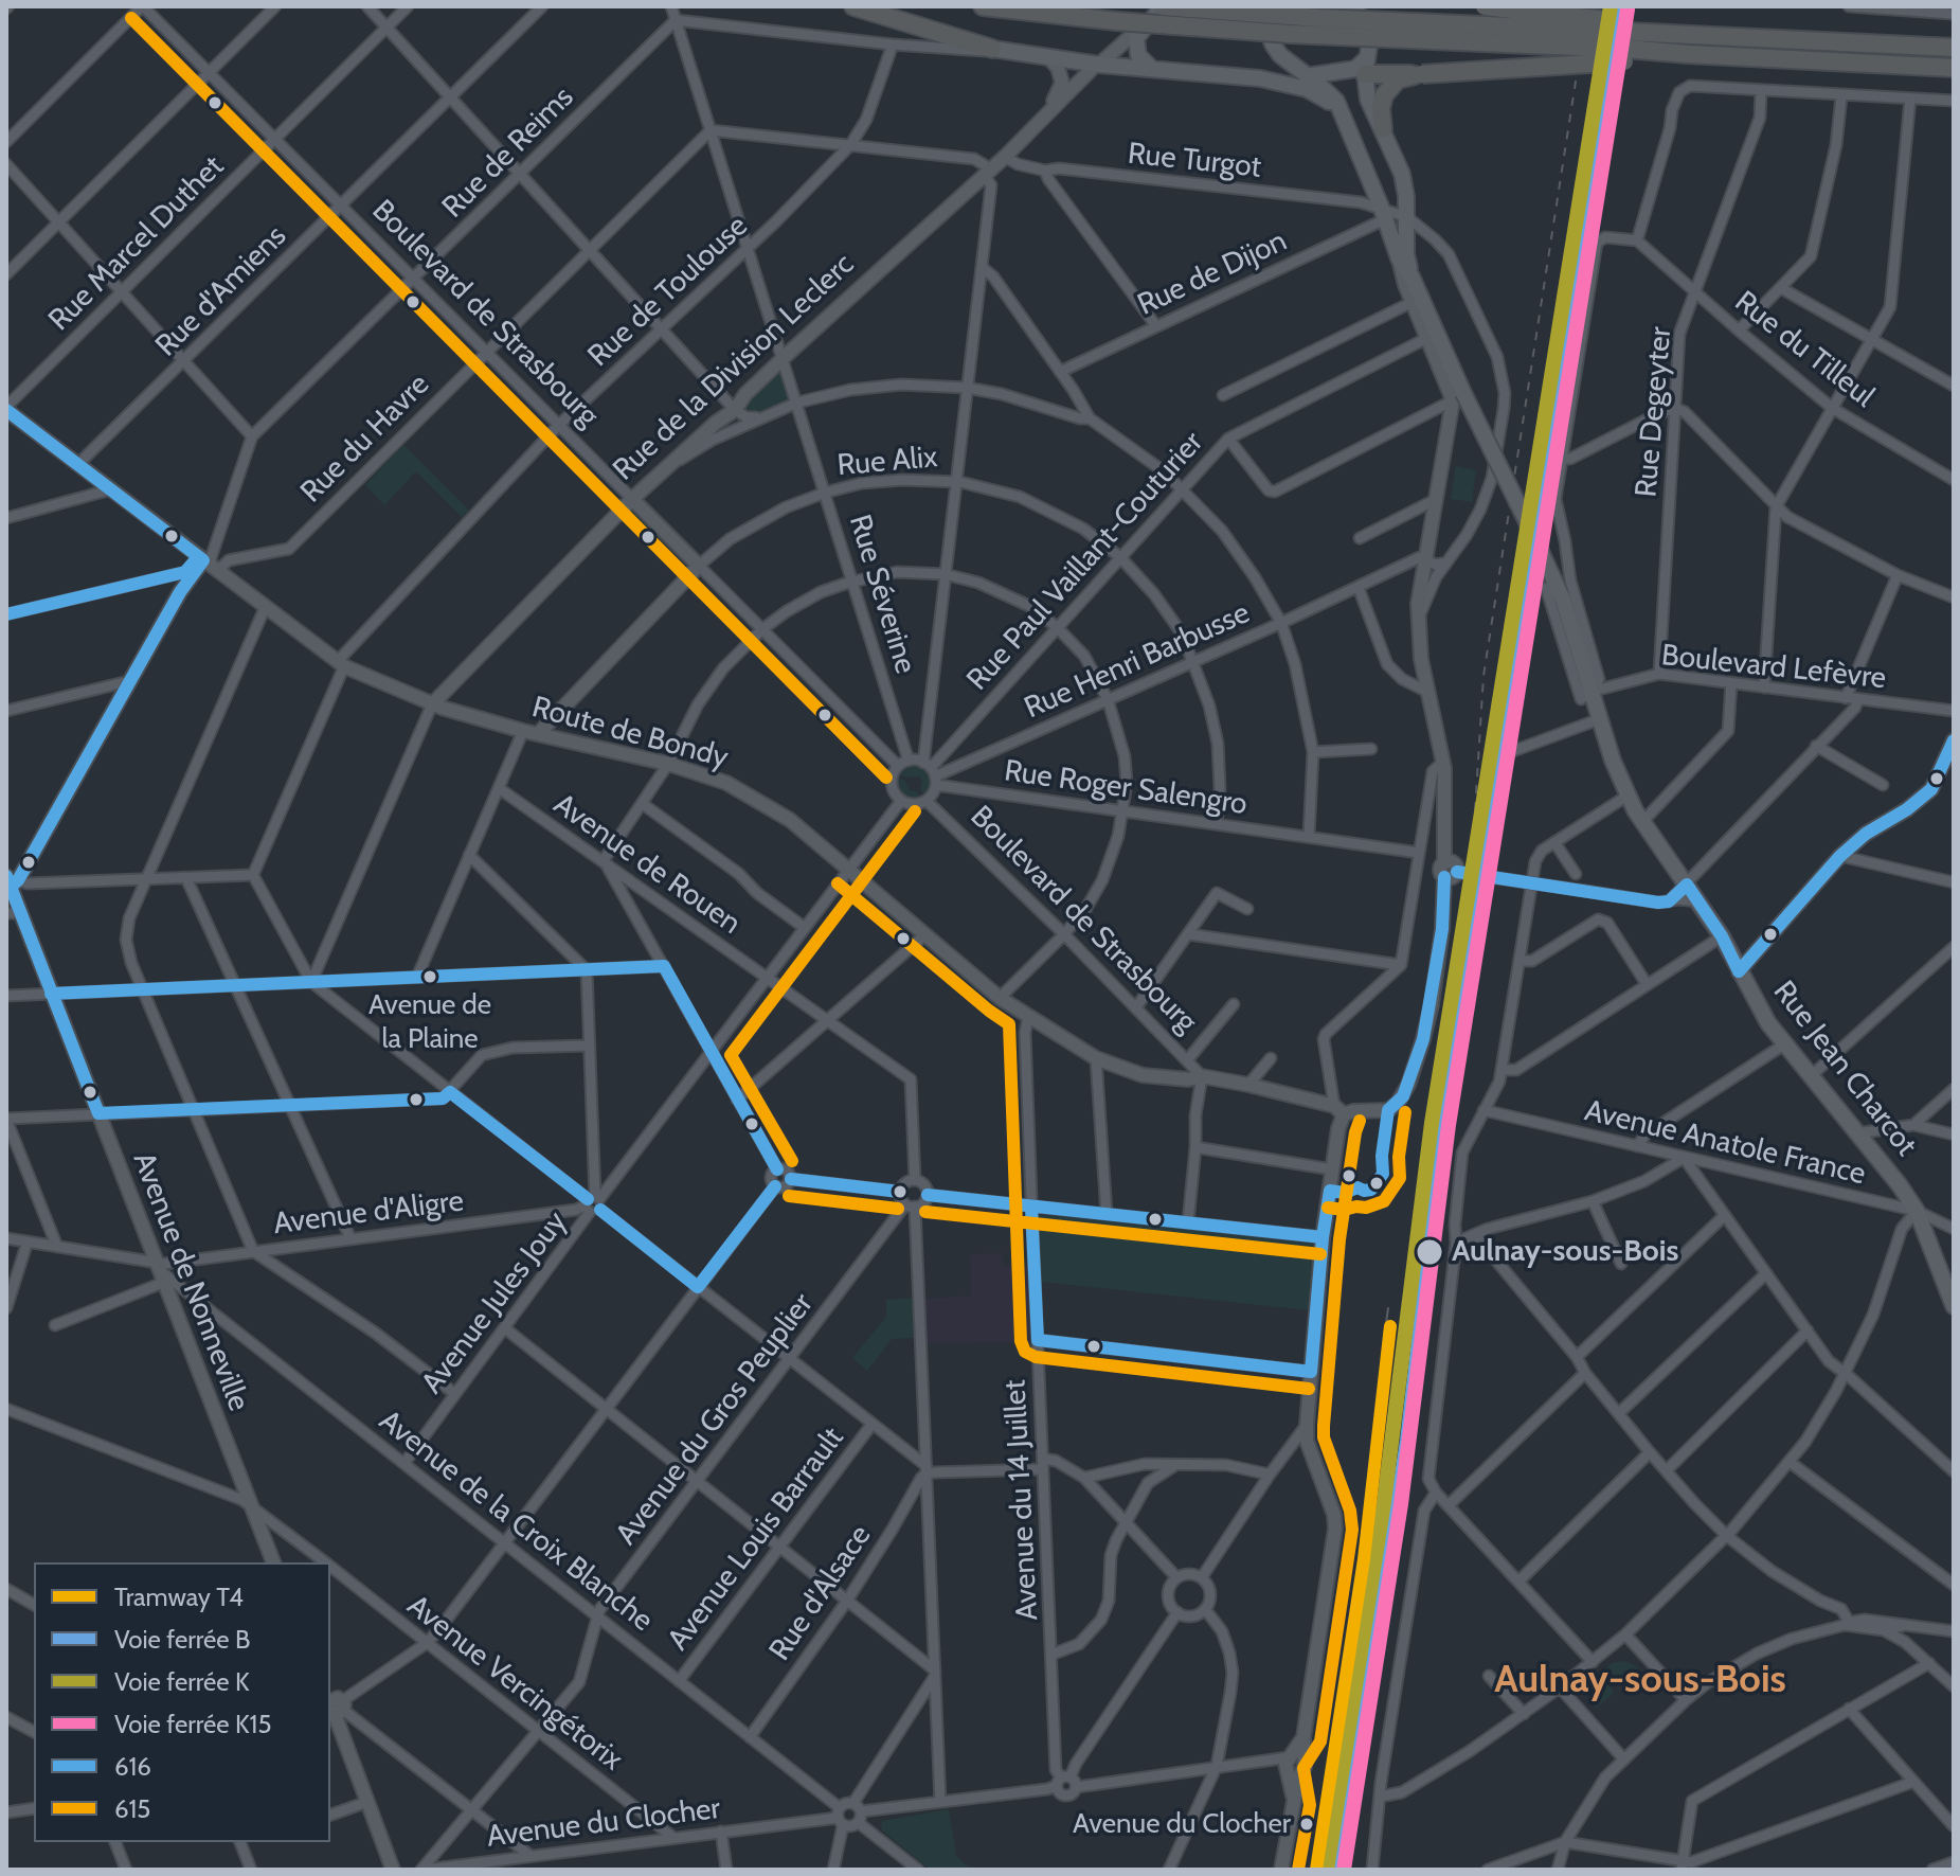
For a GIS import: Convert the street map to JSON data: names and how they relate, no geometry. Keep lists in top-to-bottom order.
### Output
{
  "streets": {
    "main road": ["Rue Jean Charcot"],
    "street": [
      "Rue de Reims",
      "Rue Turgot",
      "Rue Marcel Duthet",
      "Rue de Dijon",
      "Rue d'Amiens",
      "Rue de Toulouse",
      "Boulevard de Strasbourg",
      "Rue du Tilleul",
      "Rue de la Division Leclerc",
      "Rue Degeyter",
      "Rue du Havre",
      "Rue Alix",
      "Rue Paul Vaillant-Couturier",
      "Rue Séverine",
      "Rue Henri Barbusse",
      "Boulevard Lefèvre",
      "Route de Bondy",
      "Rue Roger Salengro",
      "Avenue de Rouen",
      "Avenue Anatole France",
      "Avenue d'Aligre",
      "Avenue de Nonneville",
      "Avenue Jules Jouy",
      "Avenue du Gros Peuplier",
      "Avenue du 14 Juillet",
      "Avenue de la Croix Blanche",
      "Avenue Louis Barrault",
      "Rue d'Alsace",
      "Avenue Vercingétorix",
      "Avenue du Clocher"
    ]
  },
  "crossings": [
    ["Rue de Reims", "Boulevard de Strasbourg"],
    ["Rue de Reims", "Rue du Havre"],
    ["Rue de Reims", "Rue Séverine"],
    ["Rue de Reims", "Route de Bondy"],
    ["Rue Turgot", "Rue de Dijon"],
    ["Rue Turgot", "Rue de la Division Leclerc"],
    ["Rue Marcel Duthet", "Boulevard de Strasbourg"],
    ["Rue Marcel Duthet", "Route de Bondy"],
    ["Rue d'Amiens", "Boulevard de Strasbourg"],
    ["Rue d'Amiens", "Route de Bondy"],
    ["Rue de Toulouse", "Boulevard de Strasbourg"],
    ["Rue de Toulouse", "Rue Séverine"],
    ["Rue de Toulouse", "Route de Bondy"],
    ["Boulevard de Strasbourg", "Rue de la Division Leclerc"],
    ["Boulevard de Strasbourg", "Rue du Havre"],
    ["Boulevard de Strasbourg", "Rue Alix"],
    ["Boulevard de Strasbourg", "Rue Paul Vaillant-Couturier"],
    ["Boulevard de Strasbourg", "Rue Séverine"],
    ["Boulevard de Strasbourg", "Rue Henri Barbusse"],
    ["Boulevard de Strasbourg", "Route de Bondy"],
    ["Boulevard de Strasbourg", "Rue Roger Salengro"],
    ["Rue du Tilleul", "Rue Degeyter"],
    ["Rue du Tilleul", "Rue Jean Charcot"],
    ["Rue de la Division Leclerc", "Rue Séverine"],
    ["Rue de la Division Leclerc", "Route de Bondy"],
    ["Rue Degeyter", "Boulevard Lefèvre"],
    ["Rue du Havre", "Rue Séverine"],
    ["Rue du Havre", "Route de Bondy"],
    ["Rue Alix", "Rue Paul Vaillant-Couturier"],
    ["Rue Alix", "Rue Séverine"],
    ["Rue Alix", "Rue Henri Barbusse"],
    ["Rue Alix", "Route de Bondy"],
    ["Rue Alix", "Rue Roger Salengro"],
    ["Rue Paul Vaillant-Couturier", "Rue Séverine"],
    ["Rue Paul Vaillant-Couturier", "Rue Henri Barbusse"],
    ["Rue Paul Vaillant-Couturier", "Rue Roger Salengro"],
    ["Rue Séverine", "Rue Henri Barbusse"],
    ["Rue Séverine", "Rue Roger Salengro"],
    ["Rue Henri Barbusse", "Rue Roger Salengro"],
    ["Boulevard Lefèvre", "Rue Jean Charcot"],
    ["Route de Bondy", "Avenue Jules Jouy"],
    ["Route de Bondy", "Avenue du 14 Juillet"],
    ["Avenue de Rouen", "Avenue Jules Jouy"],
    ["Avenue de Rouen", "Avenue du Gros Peuplier"],
    ["Rue Jean Charcot", "Avenue Anatole France"],
    ["Avenue d'Aligre", "Avenue de Nonneville"],
    ["Avenue d'Aligre", "Avenue Jules Jouy"],
    ["Avenue d'Aligre", "Avenue de la Croix Blanche"],
    ["Avenue de Nonneville", "Avenue de la Croix Blanche"],
    ["Avenue de Nonneville", "Avenue Vercingétorix"],
    ["Avenue Jules Jouy", "Avenue de la Croix Blanche"],
    ["Avenue du Gros Peuplier", "Avenue de la Croix Blanche"],
    ["Avenue du Gros Peuplier", "Avenue Vercingétorix"],
    ["Avenue du Gros Peuplier", "Avenue du Clocher"],
    ["Avenue de la Croix Blanche", "Avenue Louis Barrault"],
    ["Avenue de la Croix Blanche", "Rue d'Alsace"],
    ["Avenue de la Croix Blanche", "Avenue du Clocher"],
    ["Avenue Vercingétorix", "Avenue du Clocher"]
  ],
  "districts": ["Aulnay-sous-Bois"],
  "places": ["Avenue de la Plaine", "Aulnay-sous-Bois", "Avenue du Clocher"],
  "lines": [
    "rail line B",
    "rail line K",
    "rail line K15",
    "transit line 615",
    "transit line 616",
    "tram line T4"
  ],
  "legend": [
    "Tramway T4",
    "Voie ferrée B",
    "Voie ferrée K",
    "Voie ferrée K15",
    "616",
    "615"
  ]
}
